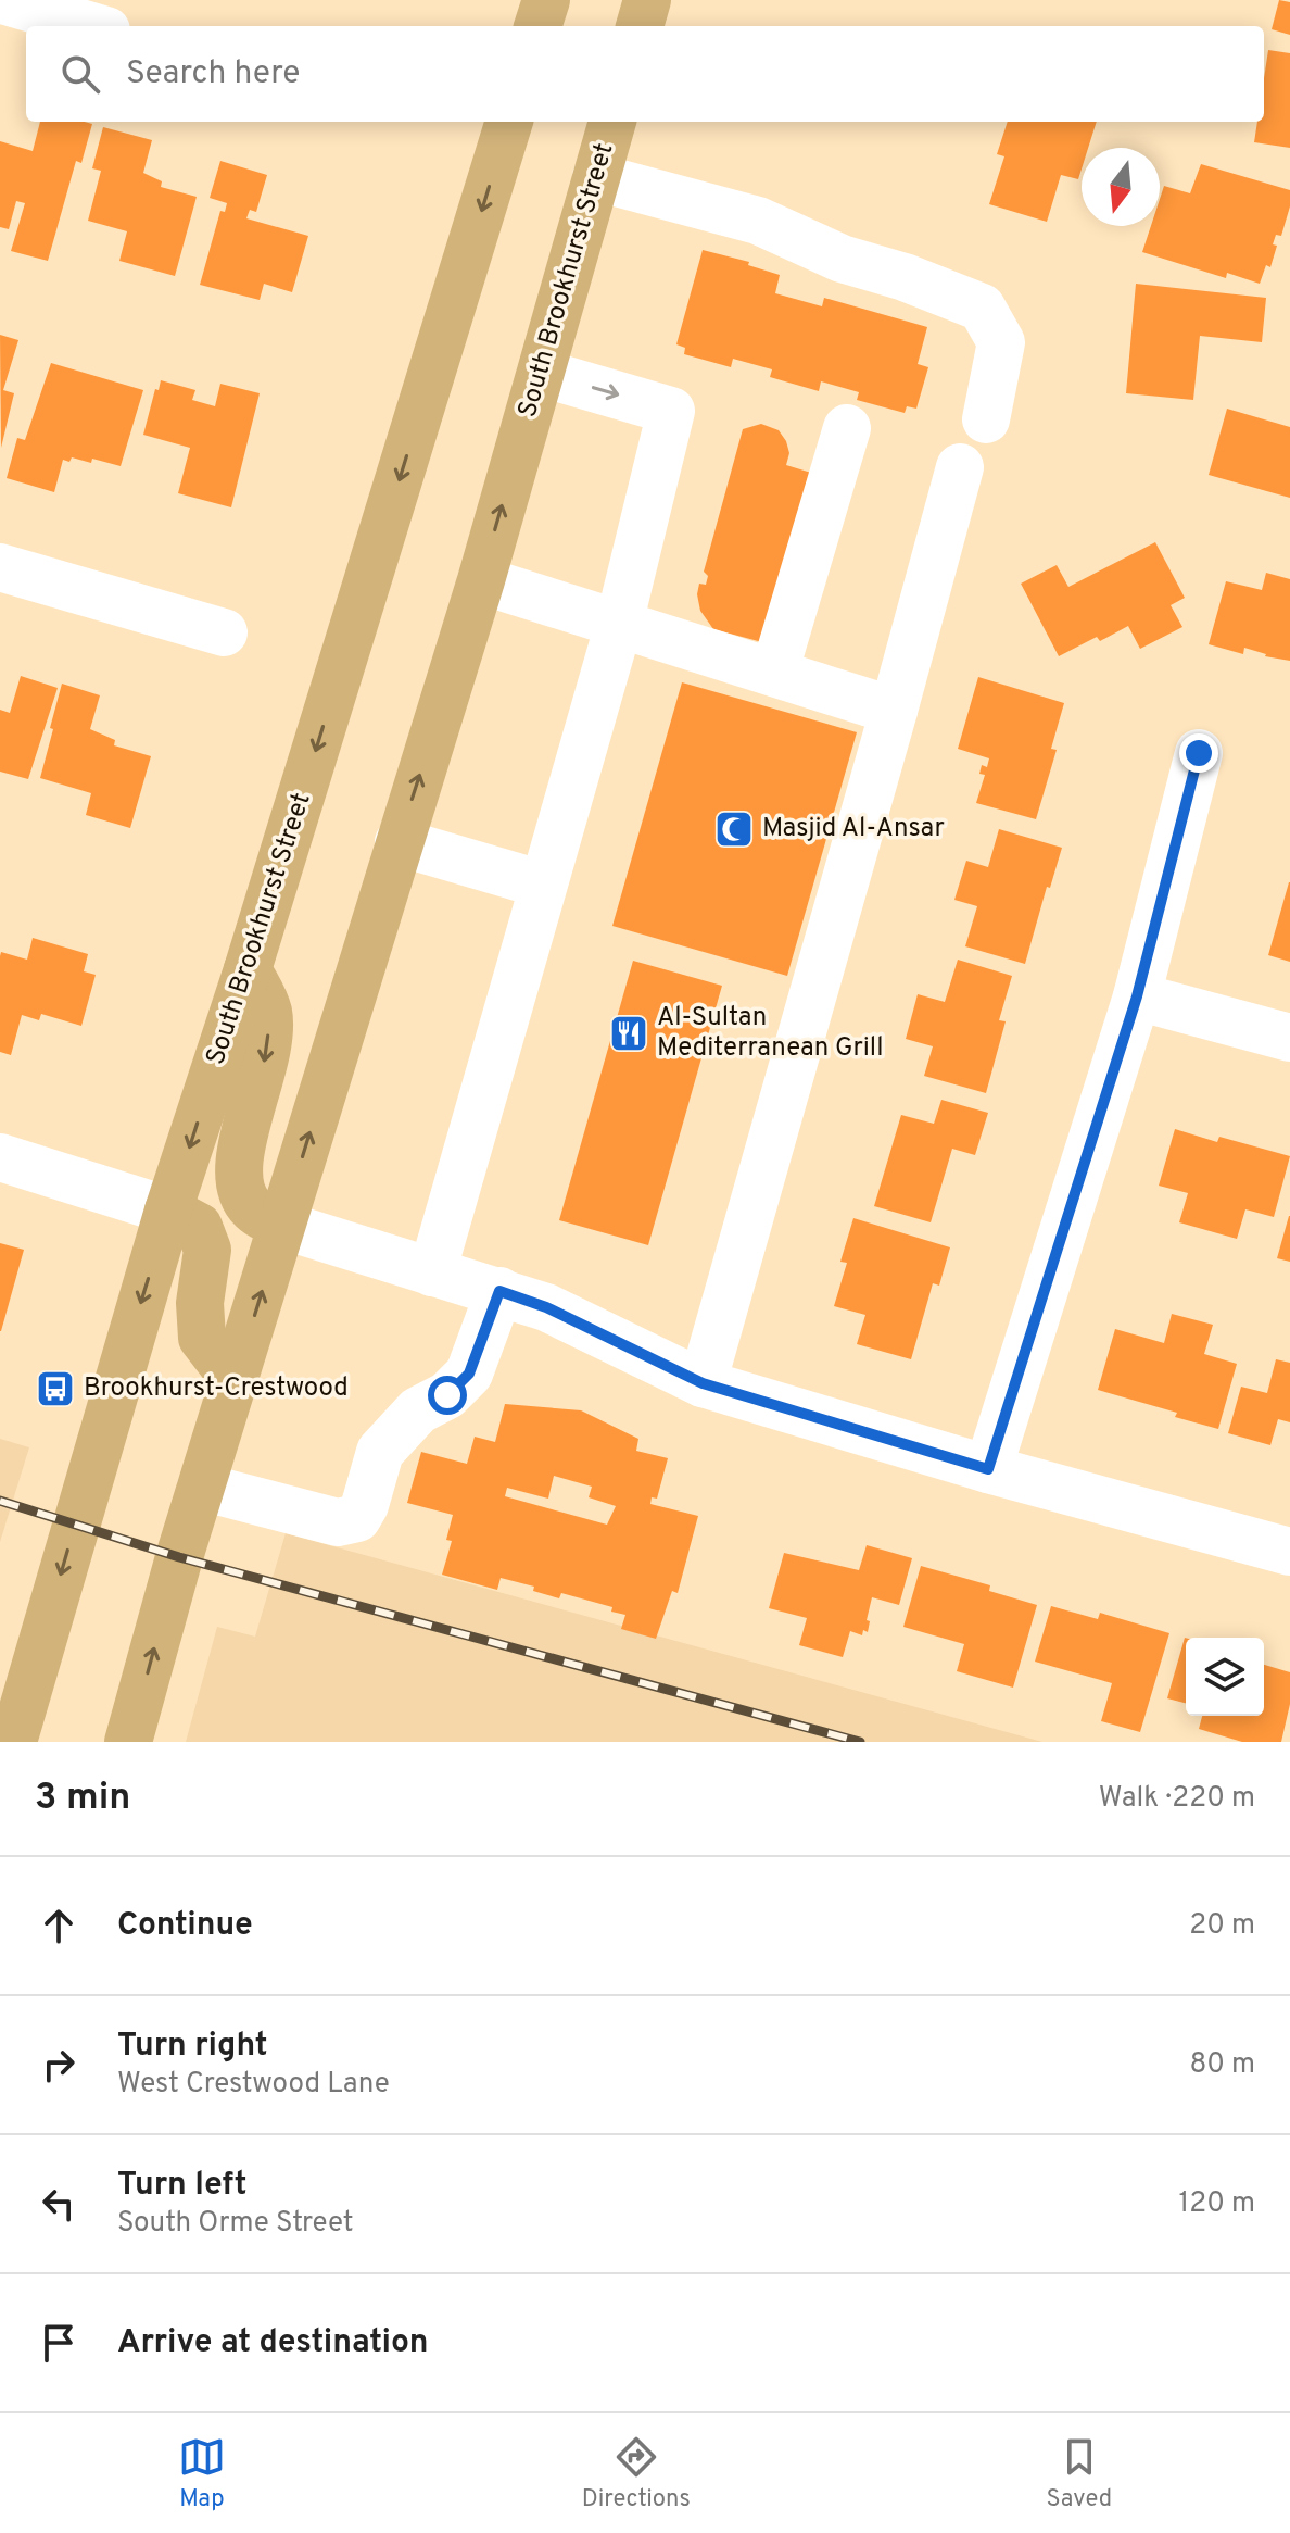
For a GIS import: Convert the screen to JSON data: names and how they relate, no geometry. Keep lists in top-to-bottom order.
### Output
{
  "streets": {
    "main road": ["South Brookhurst Street"]
  },
  "places": {
    "mosque": ["Masjid Al-Ansar"],
    "restaurant": ["Al-Sultan Mediterranean Grill"],
    "bus stop": ["Brookhurst-Crestwood"]
  },
  "north": "bottom",
  "page": {
    "search": "Search here",
    "heading": ["3 min", "Walk · 220 m"],
    "list": [
      ["Continue", "20 m"],
      ["Turn right", "West Crestwood Lane", "80 m"],
      ["Turn left", "South Orme Street", "120 m"],
      "Arrive at destination"
    ],
    "nav": ["Map", "Directions", "Saved"]
  }
}
